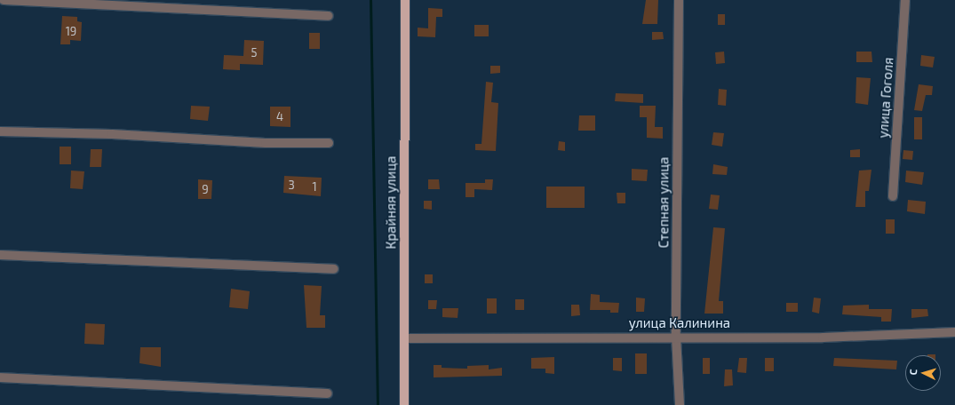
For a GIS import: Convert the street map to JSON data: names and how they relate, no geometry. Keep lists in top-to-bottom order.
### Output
{
  "streets": {
    "main road": ["Крайняя улица"],
    "street": ["улица Гоголя", "Степная улица", "улица Калинина"]
  },
  "crossings": [
    ["Крайняя улица", "улица Калинина"],
    ["Степная улица", "улица Калинина"]
  ],
  "house_numbers": [
    "19",
    "5",
    "4",
    "3",
    "1",
    "9"
  ],
  "north": "left"
}
